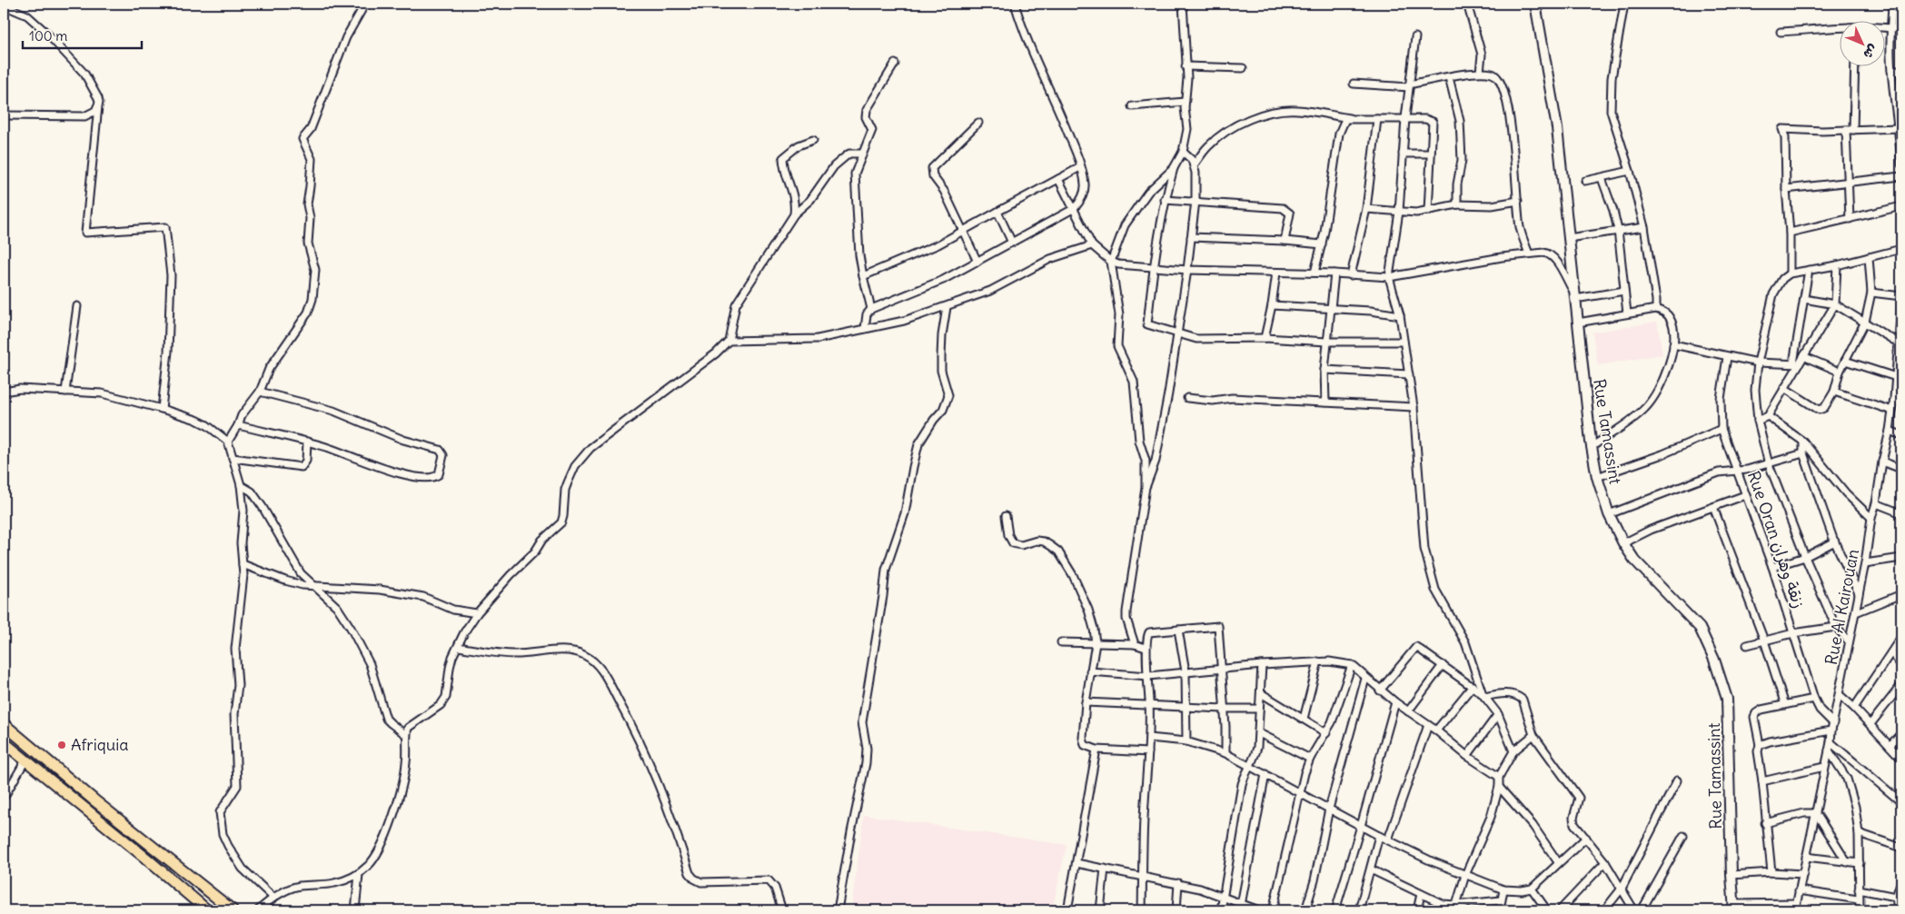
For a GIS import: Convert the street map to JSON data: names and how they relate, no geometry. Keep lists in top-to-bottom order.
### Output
{
  "streets": {
    "main road": ["Rue Tamassint"],
    "street": ["Rue Oran زنقة وهران", "Rue Al Kairouan"]
  },
  "crossings": [
    ["Rue Oran زنقة وهران", "Rue Al Kairouan"]
  ],
  "places": ["Afriquia"],
  "scale_bar": "100 m",
  "north": "bottom right"
}
